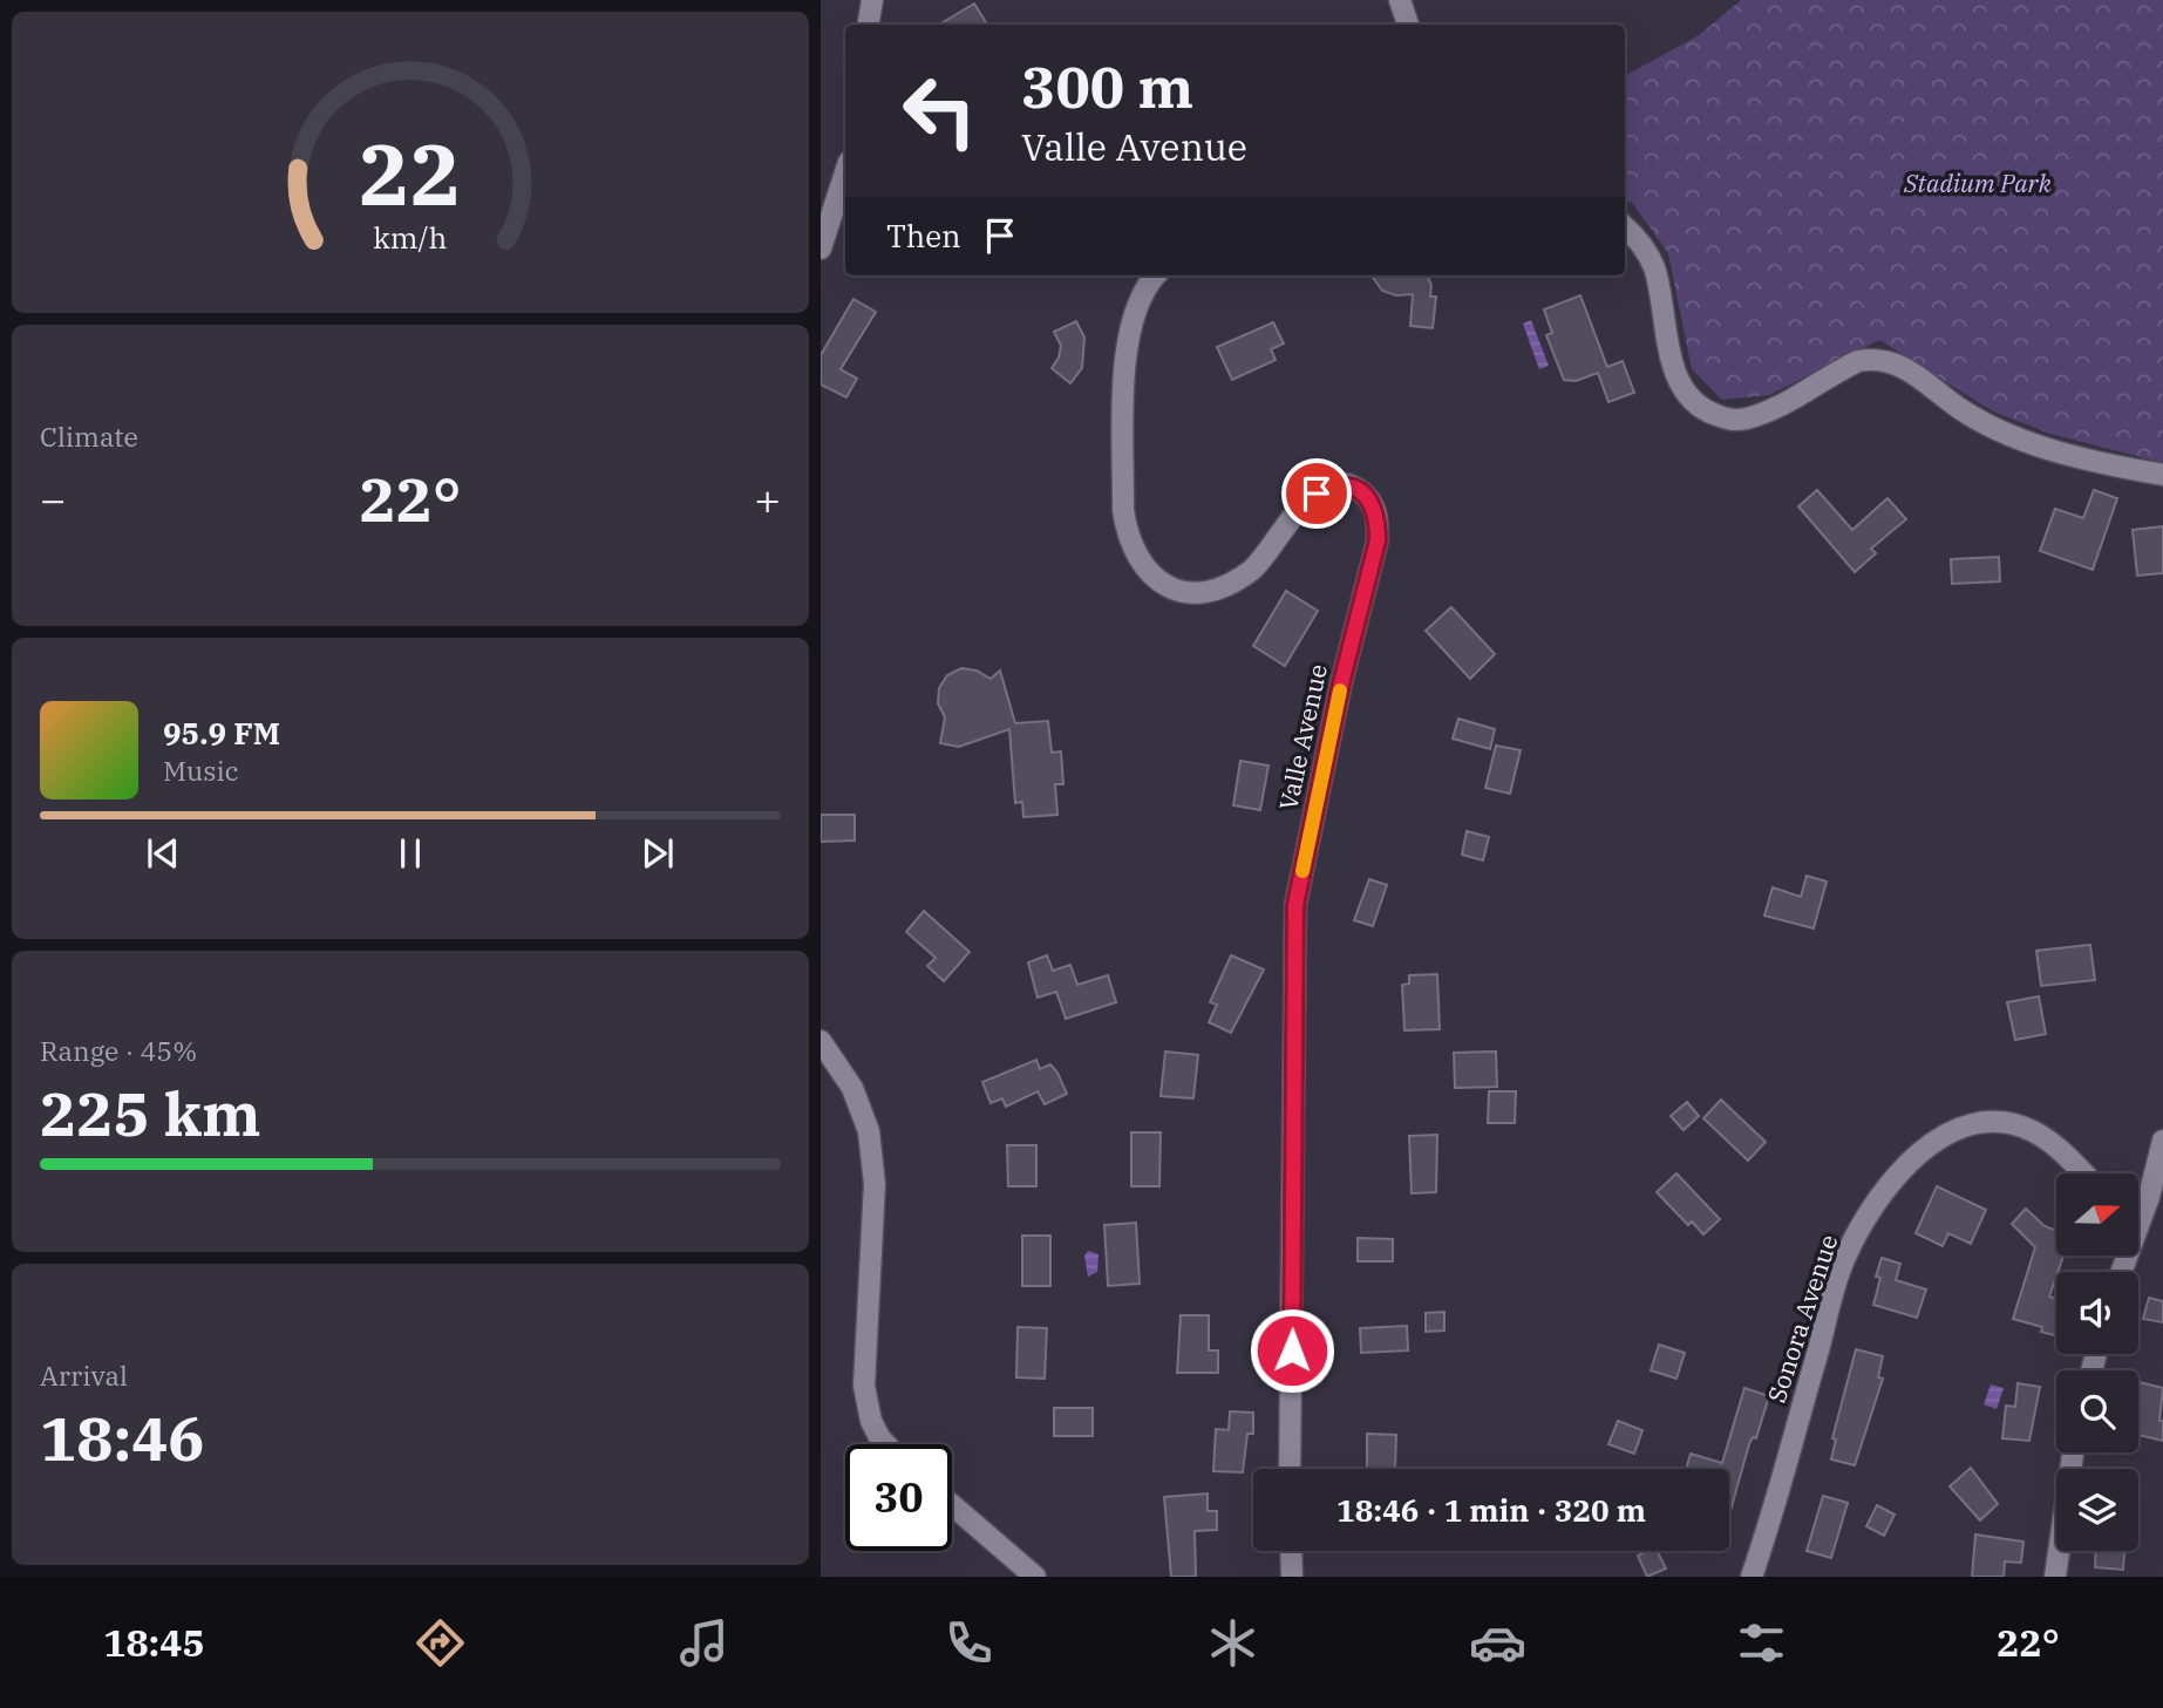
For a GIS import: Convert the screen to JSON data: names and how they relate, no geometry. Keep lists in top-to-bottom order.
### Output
{
  "streets": {
    "street": ["Valle Avenue", "Sonora Avenue"]
  },
  "parks": ["Stadium Park"],
  "north": "right",
  "page": {
    "turn": ["300 m", "Valle Avenue"],
    "then": "Then",
    "tile": [
      "Climate",
      ["Range · 45%", "225 km"],
      ["Arrival", "18:46"]
    ],
    "heat": ["−", "22°", "+"],
    "song": ["95.9 FM", "Music"],
    "limit": "30",
    "trip": "18:46 · 1 min · 320 m",
    "tabs": ["18:45", "22°"],
    "gauge": ["22", "km/h"]
  }
}
